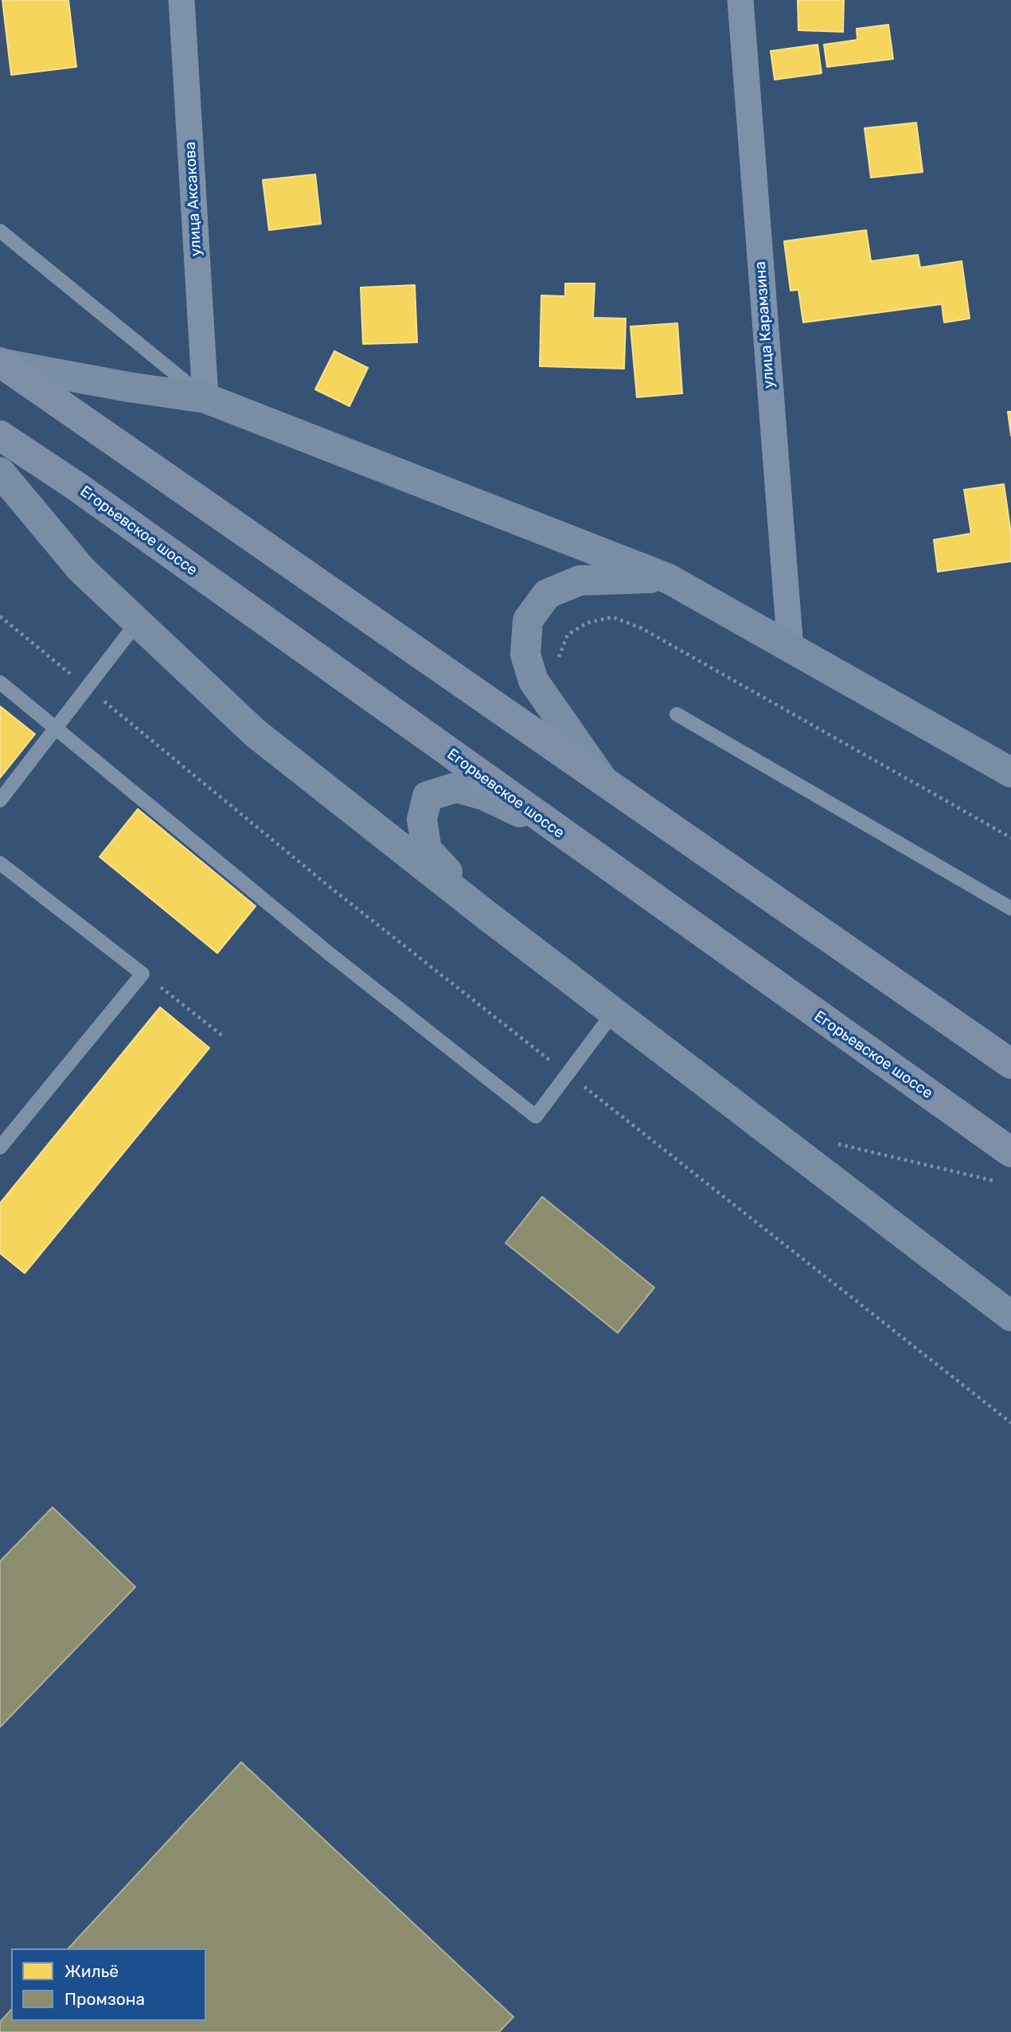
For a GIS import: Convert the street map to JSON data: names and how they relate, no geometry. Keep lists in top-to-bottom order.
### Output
{
  "streets": {
    "main road": ["Егорьевское шоссе"],
    "street": ["улица Аксакова", "улица Карамзина"]
  },
  "legend": ["Жильё", "Промзона"]
}
